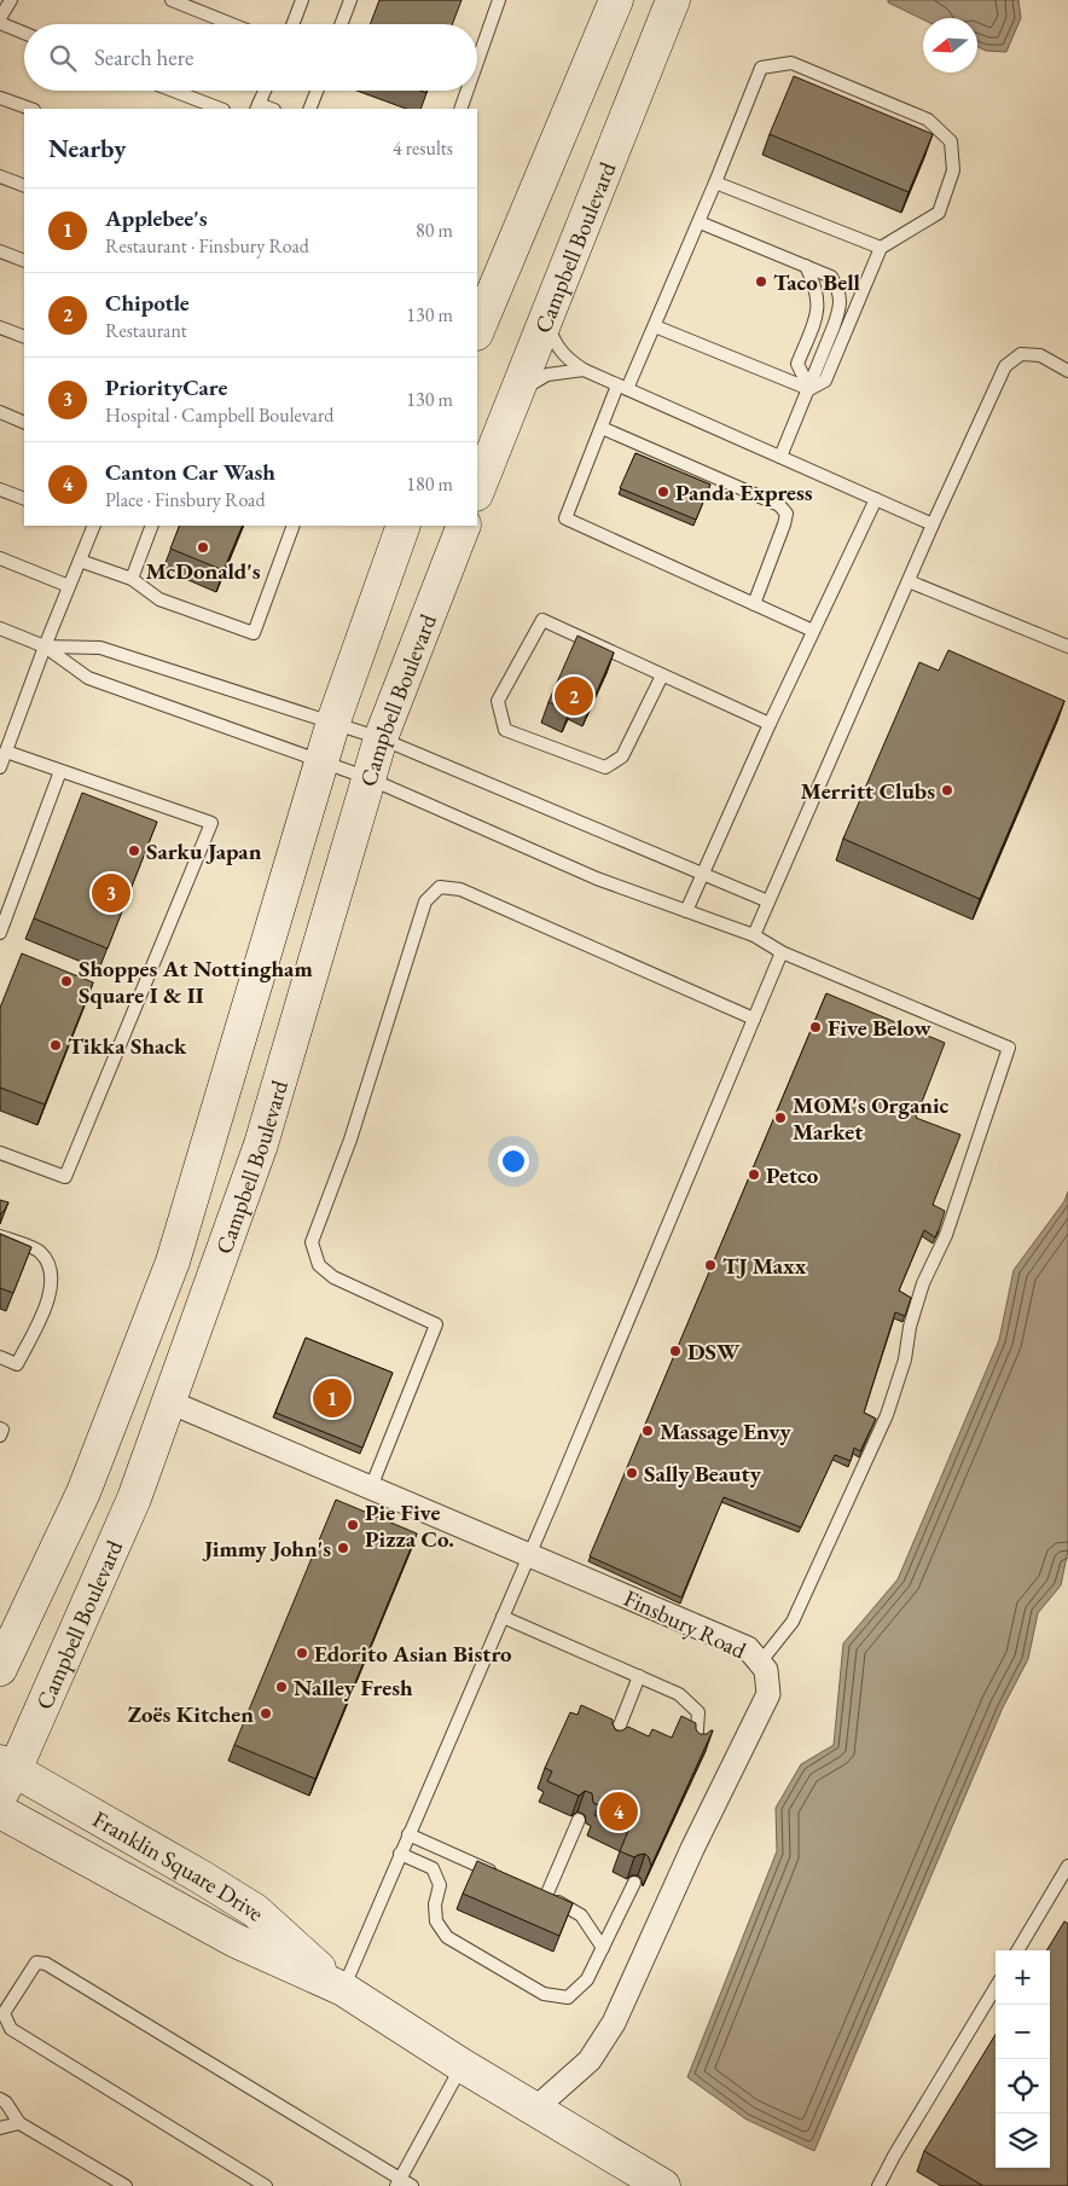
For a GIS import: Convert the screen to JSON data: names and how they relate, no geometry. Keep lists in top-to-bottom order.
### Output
{
  "streets": {
    "main road": ["Campbell Boulevard", "Franklin Square Drive"],
    "street": ["Finsbury Road"]
  },
  "crossings": [
    ["Campbell Boulevard", "Finsbury Road"],
    ["Campbell Boulevard", "Franklin Square Drive"],
    ["Finsbury Road", "Franklin Square Drive"]
  ],
  "places": [
    "Taco Bell",
    "Panda Express",
    "McDonald's",
    "Merritt Clubs",
    "Sarku Japan",
    "Shoppes At Nottingham Square I & II",
    "Five Below",
    "Tikka Shack",
    "MOM's Organic Market",
    "Petco",
    "TJ Maxx",
    "DSW",
    "Massage Envy",
    "Sally Beauty",
    "Pie Five Pizza Co.",
    "Jimmy John's",
    "Edorito Asian Bistro",
    "Nalley Fresh",
    "Zoës Kitchen"
  ],
  "north": "left",
  "page": {
    "search": "Search here",
    "heading": ["Nearby", "4 results"],
    "list": [
      {
        "mark": "1",
        "name": "Applebee's",
        "note": "Restaurant · Finsbury Road",
        "value": "80 m"
      },
      {
        "mark": "2",
        "name": "Chipotle",
        "note": "Restaurant",
        "value": "130 m"
      },
      {
        "mark": "3",
        "name": "PriorityCare",
        "note": "Hospital · Campbell Boulevard",
        "value": "130 m"
      },
      {
        "mark": "4",
        "name": "Canton Car Wash",
        "note": "Place · Finsbury Road",
        "value": "180 m"
      }
    ],
    "pins": [
      "2",
      "3",
      "1",
      "4"
    ],
    "map_buttons": ["+", "−"]
  }
}
